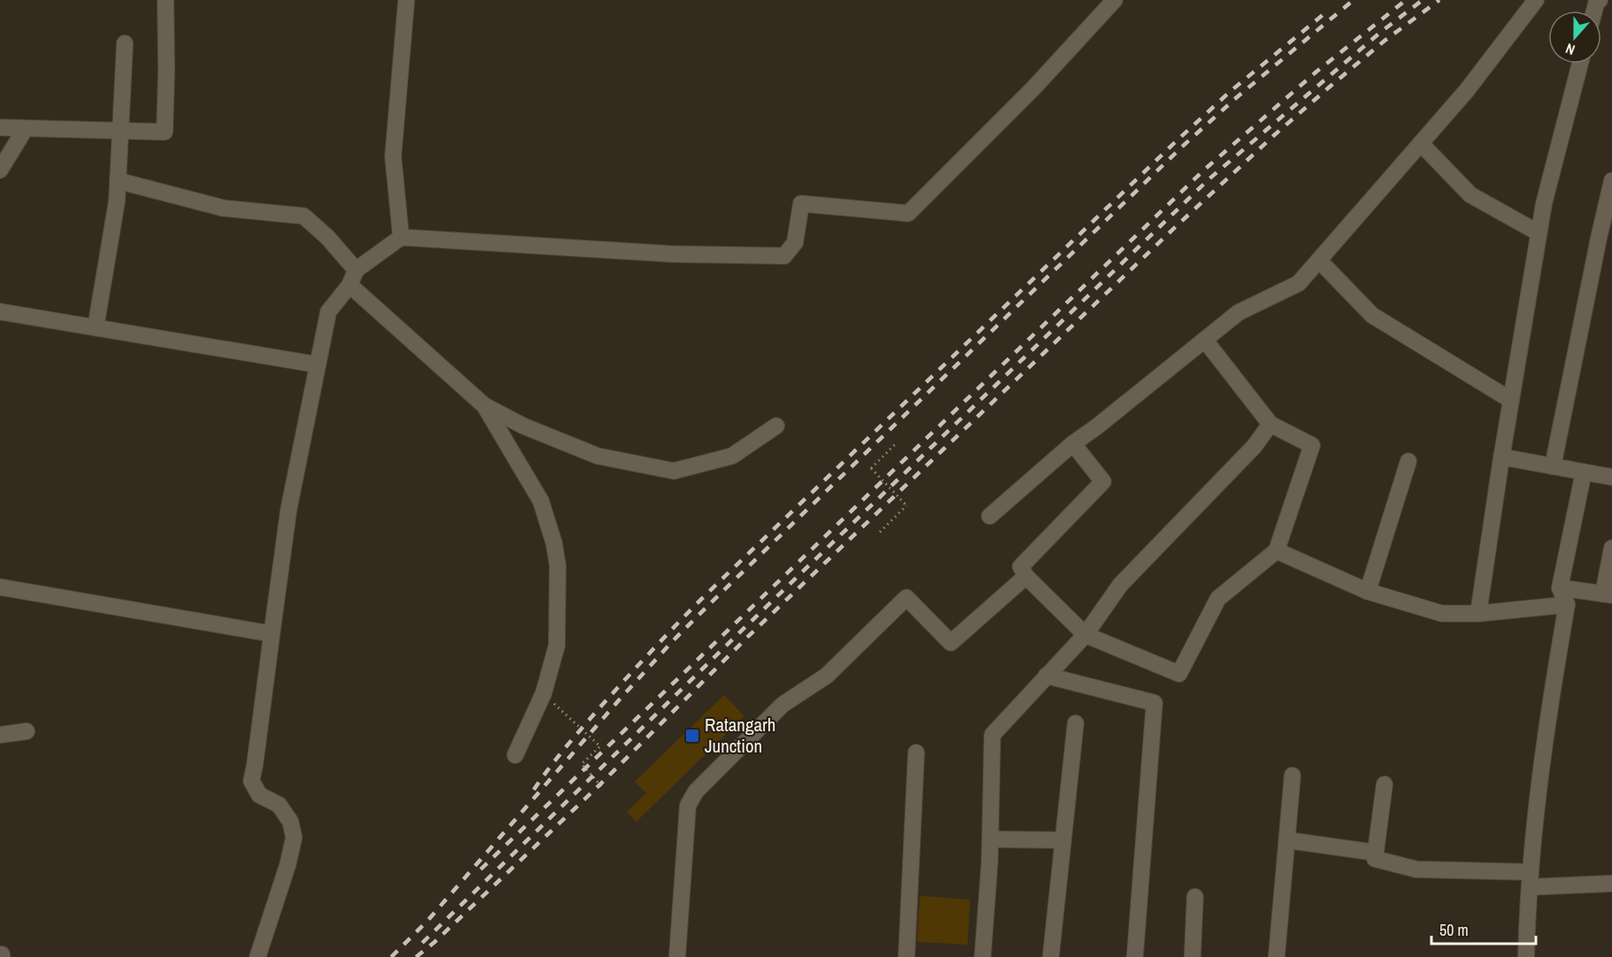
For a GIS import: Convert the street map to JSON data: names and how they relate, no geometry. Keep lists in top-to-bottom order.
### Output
{
  "places": {
    "transit": ["Ratangarh Junction"]
  },
  "scale_bar": "50 m",
  "north": "bottom"
}
